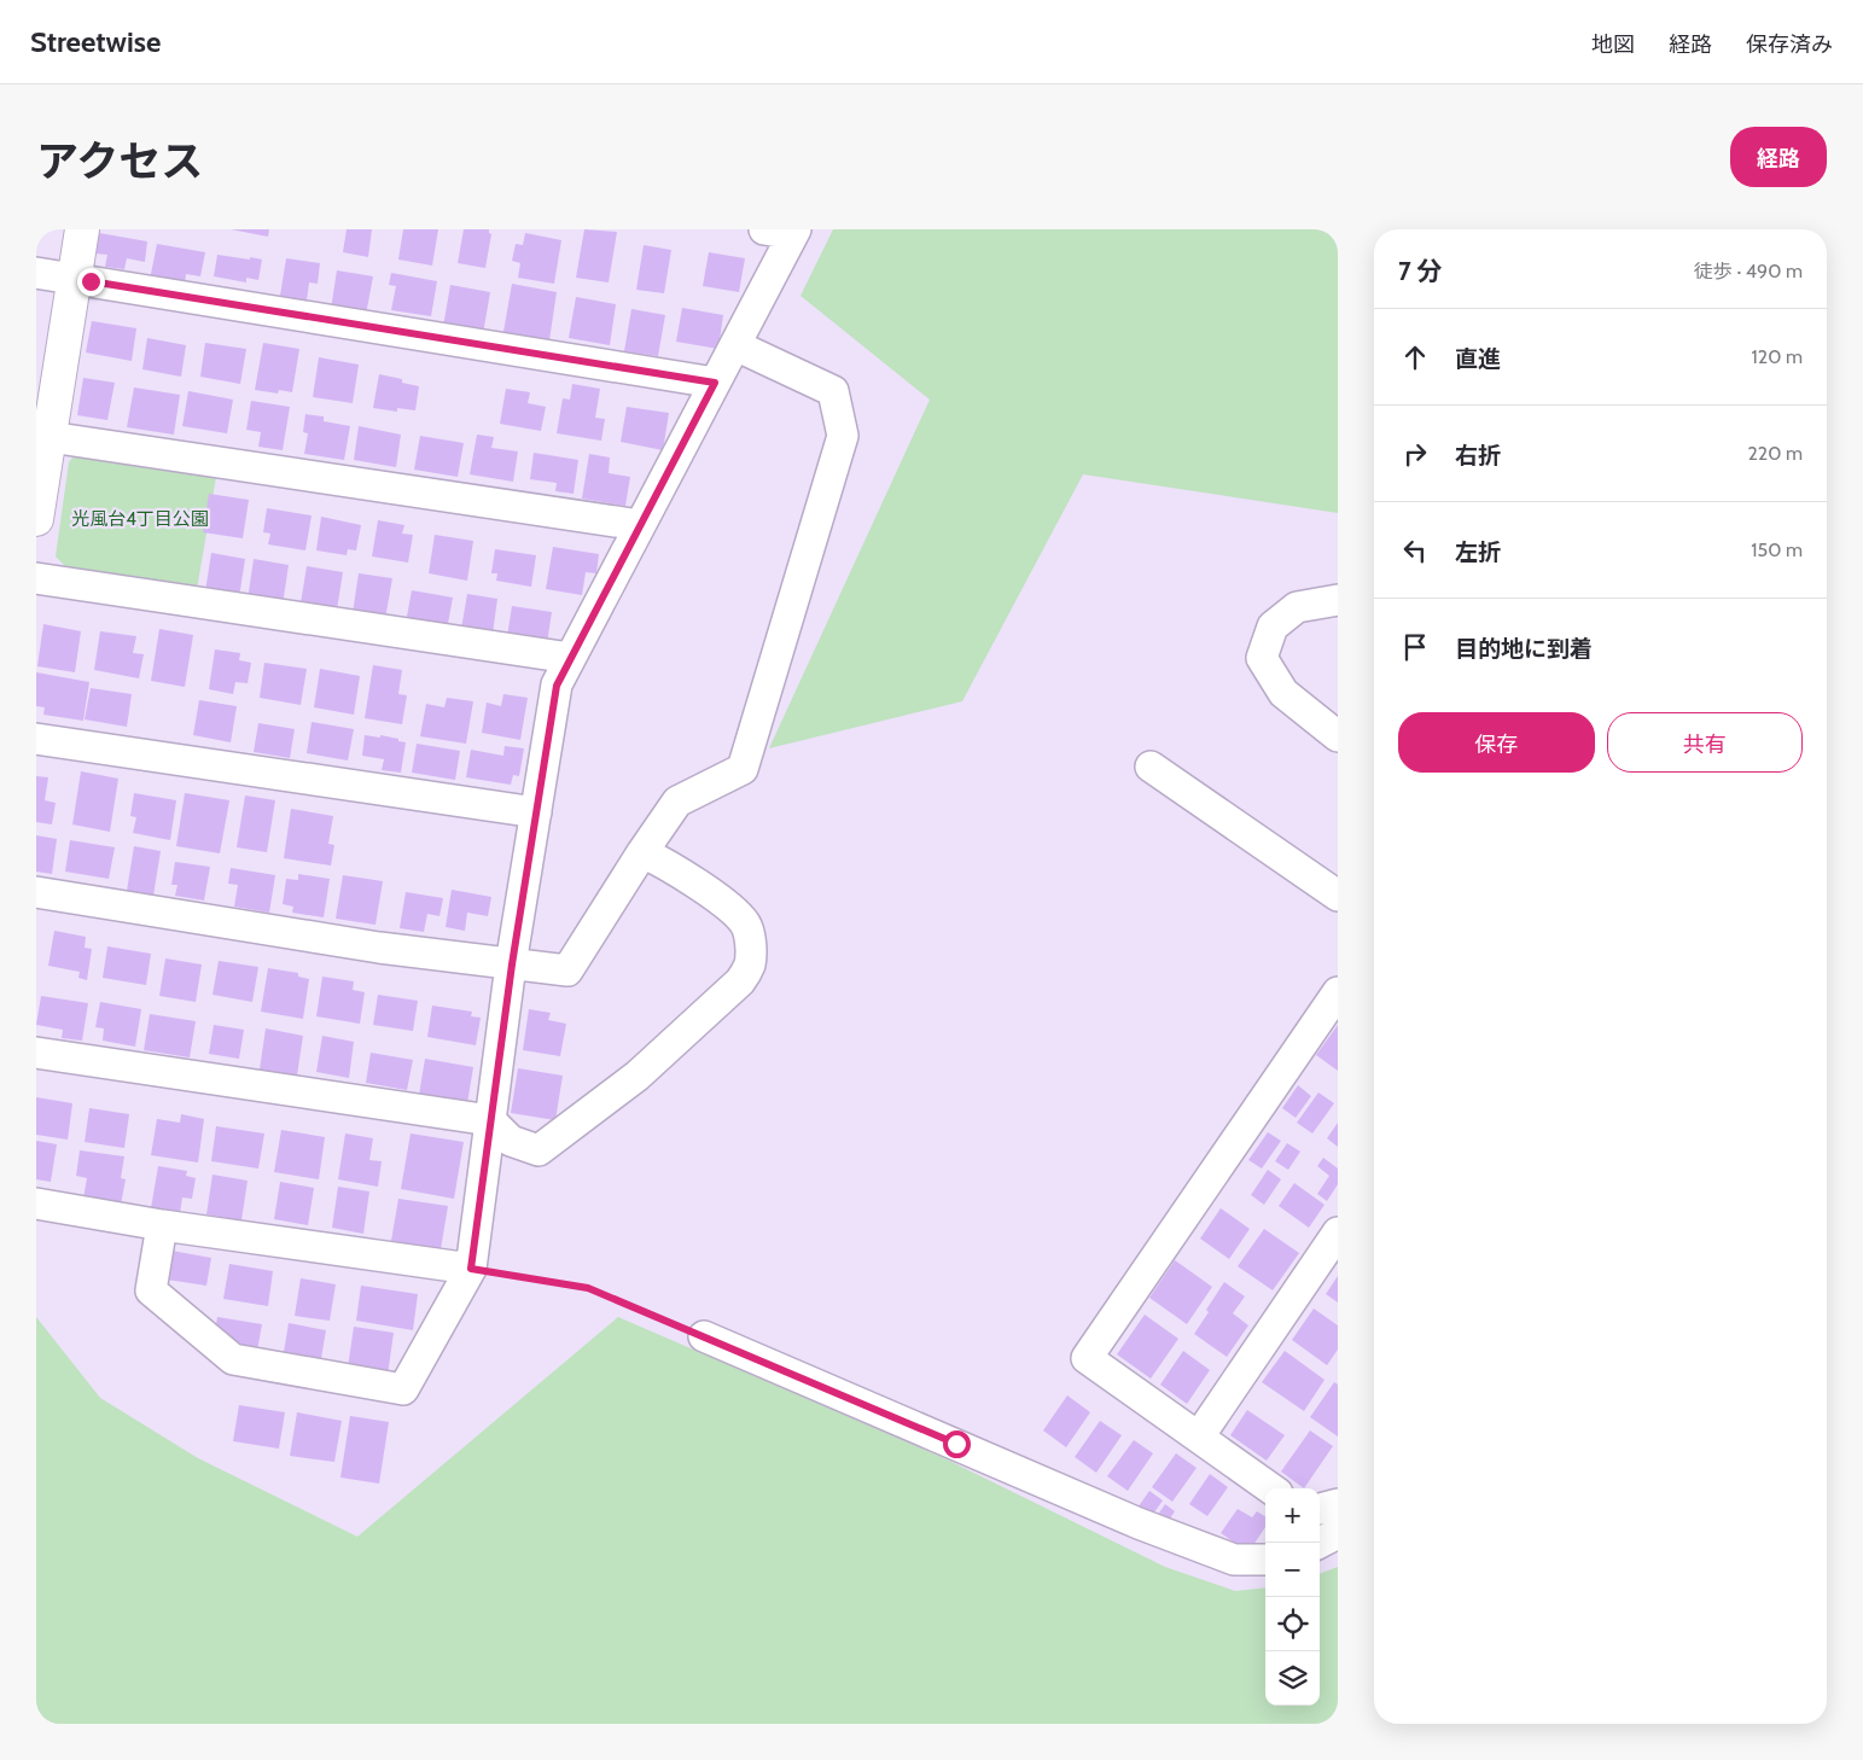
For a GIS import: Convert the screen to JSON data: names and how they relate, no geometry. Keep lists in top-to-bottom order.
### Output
{
  "parks": ["光風台4丁目公園"],
  "page": {
    "header": "Streetwise",
    "nav": ["地図", "経路", "保存済み"],
    "title": "アクセス",
    "buttons": [
      "経路",
      ["保存", "共有"]
    ],
    "heading": ["7 分", "徒歩 · 490 m"],
    "list": [
      ["直進", "120 m"],
      ["右折", "220 m"],
      ["左折", "150 m"],
      "目的地に到着"
    ],
    "map_buttons": ["+", "−"]
  }
}
